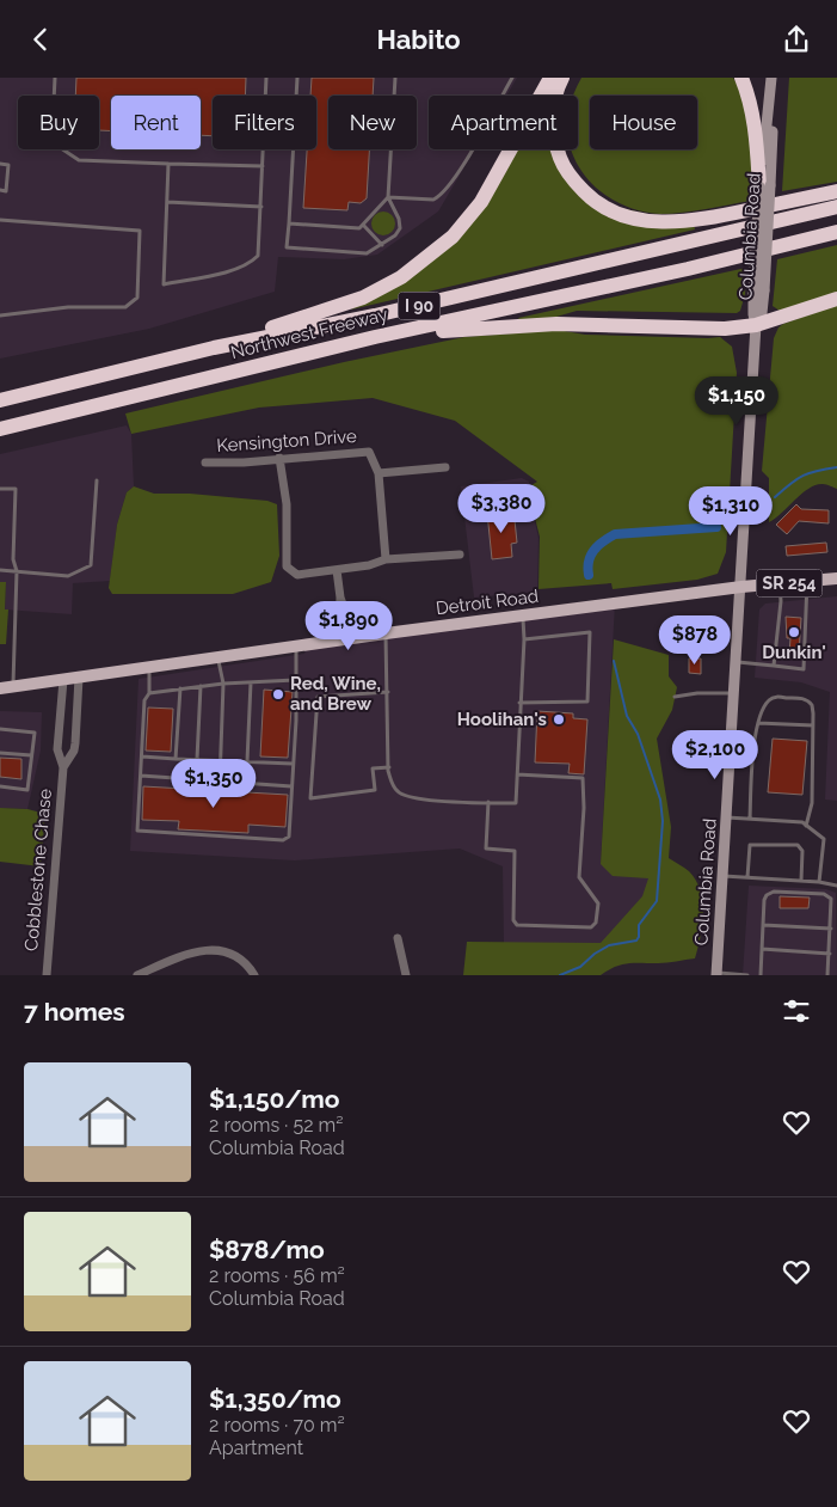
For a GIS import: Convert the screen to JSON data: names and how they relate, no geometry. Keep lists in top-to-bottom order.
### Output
{
  "streets": {
    "highway": ["I 90", "Northwest Freeway"],
    "main road": ["Columbia Road", "SR 254", "Detroit Road"],
    "street": ["Kensington Drive", "Cobblestone Chase"]
  },
  "crossings": [
    ["Columbia Road", "Detroit Road"],
    ["Detroit Road", "Cobblestone Chase"]
  ],
  "places": ["Dunkin'", "Red, Wine, and Brew", "Hoolihan's"],
  "page": {
    "header": "Habito",
    "chip": [
      "Buy",
      "Rent",
      "Filters",
      "New",
      "Apartment",
      "House"
    ],
    "price": [
      "$1,150",
      "$3,380",
      "$1,310",
      "$1,890",
      "$878",
      "$2,100",
      "$1,350"
    ],
    "heading": "7 homes",
    "list": [
      {
        "name": "$1,150/mo",
        "note": "2 rooms · 52 m² · Columbia Road"
      },
      {
        "name": "$878/mo",
        "note": "2 rooms · 56 m² · Columbia Road"
      },
      {
        "name": "$1,350/mo",
        "note": "2 rooms · 70 m² · Apartment"
      }
    ]
  }
}
